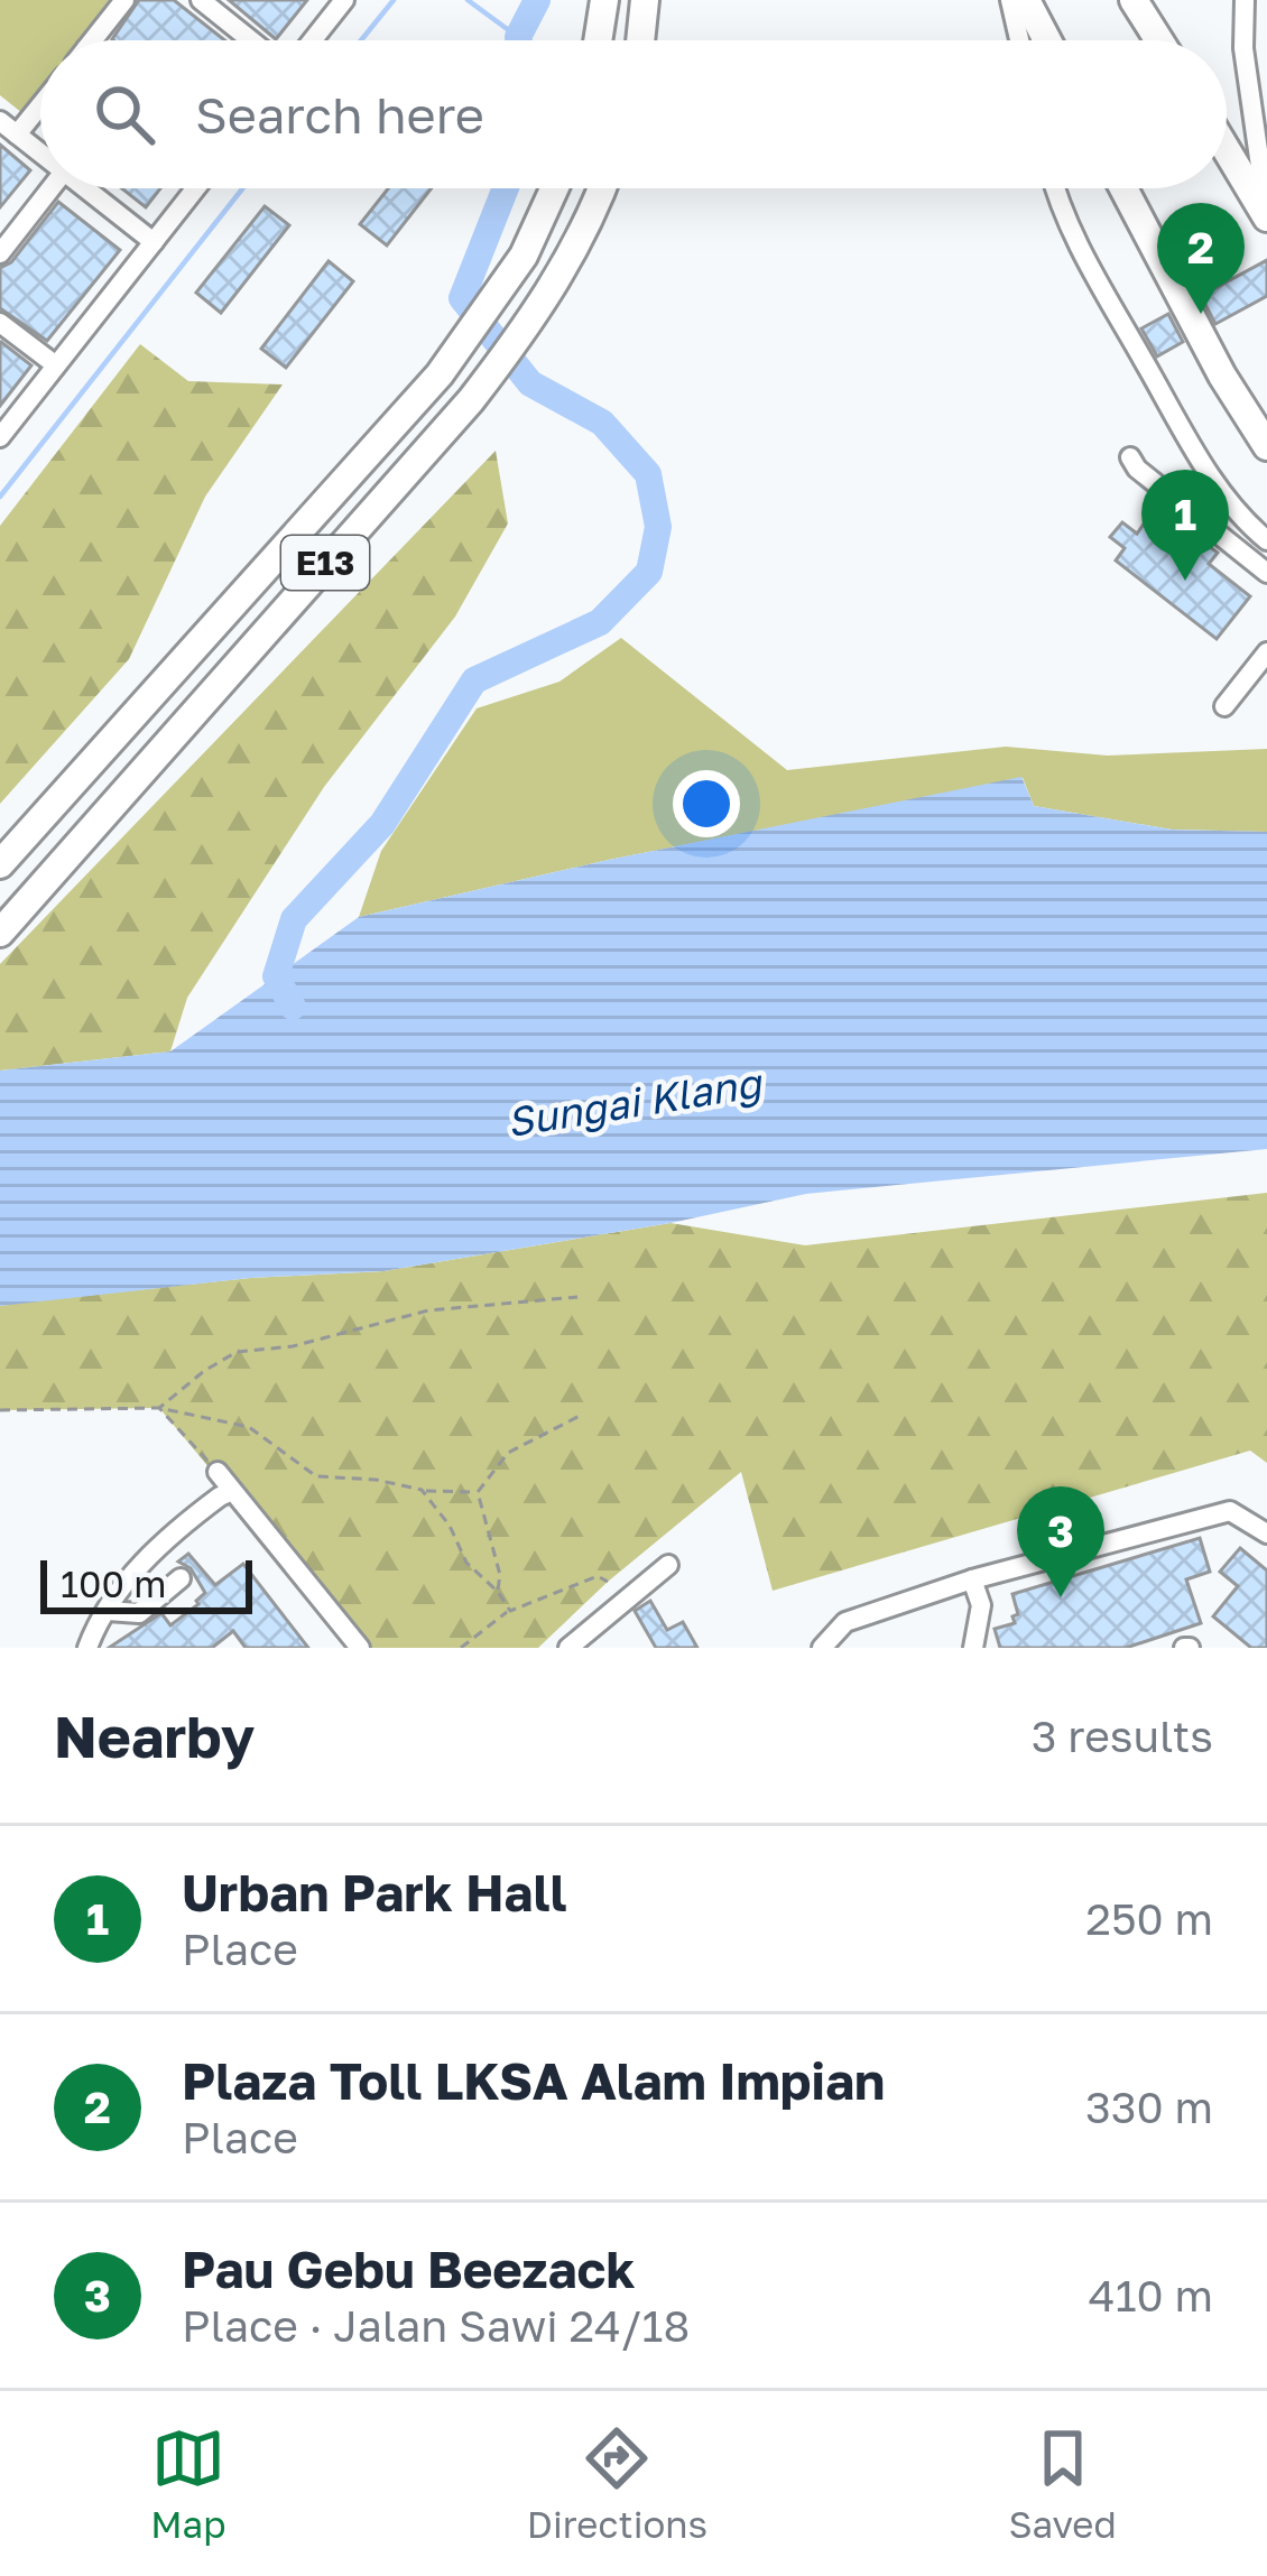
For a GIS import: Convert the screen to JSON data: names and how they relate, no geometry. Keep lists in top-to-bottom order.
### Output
{
  "streets": {
    "highway": ["E13"]
  },
  "water": ["Sungai Klang"],
  "scale_bar": "100 m",
  "page": {
    "search": "Search here",
    "pins": ["2", "1", "3"],
    "scale": "100 m",
    "heading": ["Nearby", "3 results"],
    "list": [
      {
        "mark": "1",
        "name": "Urban Park Hall",
        "note": "Place",
        "value": "250 m"
      },
      {
        "mark": "2",
        "name": "Plaza Toll LKSA Alam Impian",
        "note": "Place",
        "value": "330 m"
      },
      {
        "mark": "3",
        "name": "Pau Gebu Beezack",
        "note": "Place · Jalan Sawi 24/18",
        "value": "410 m"
      }
    ],
    "nav": ["Map", "Directions", "Saved"]
  }
}
